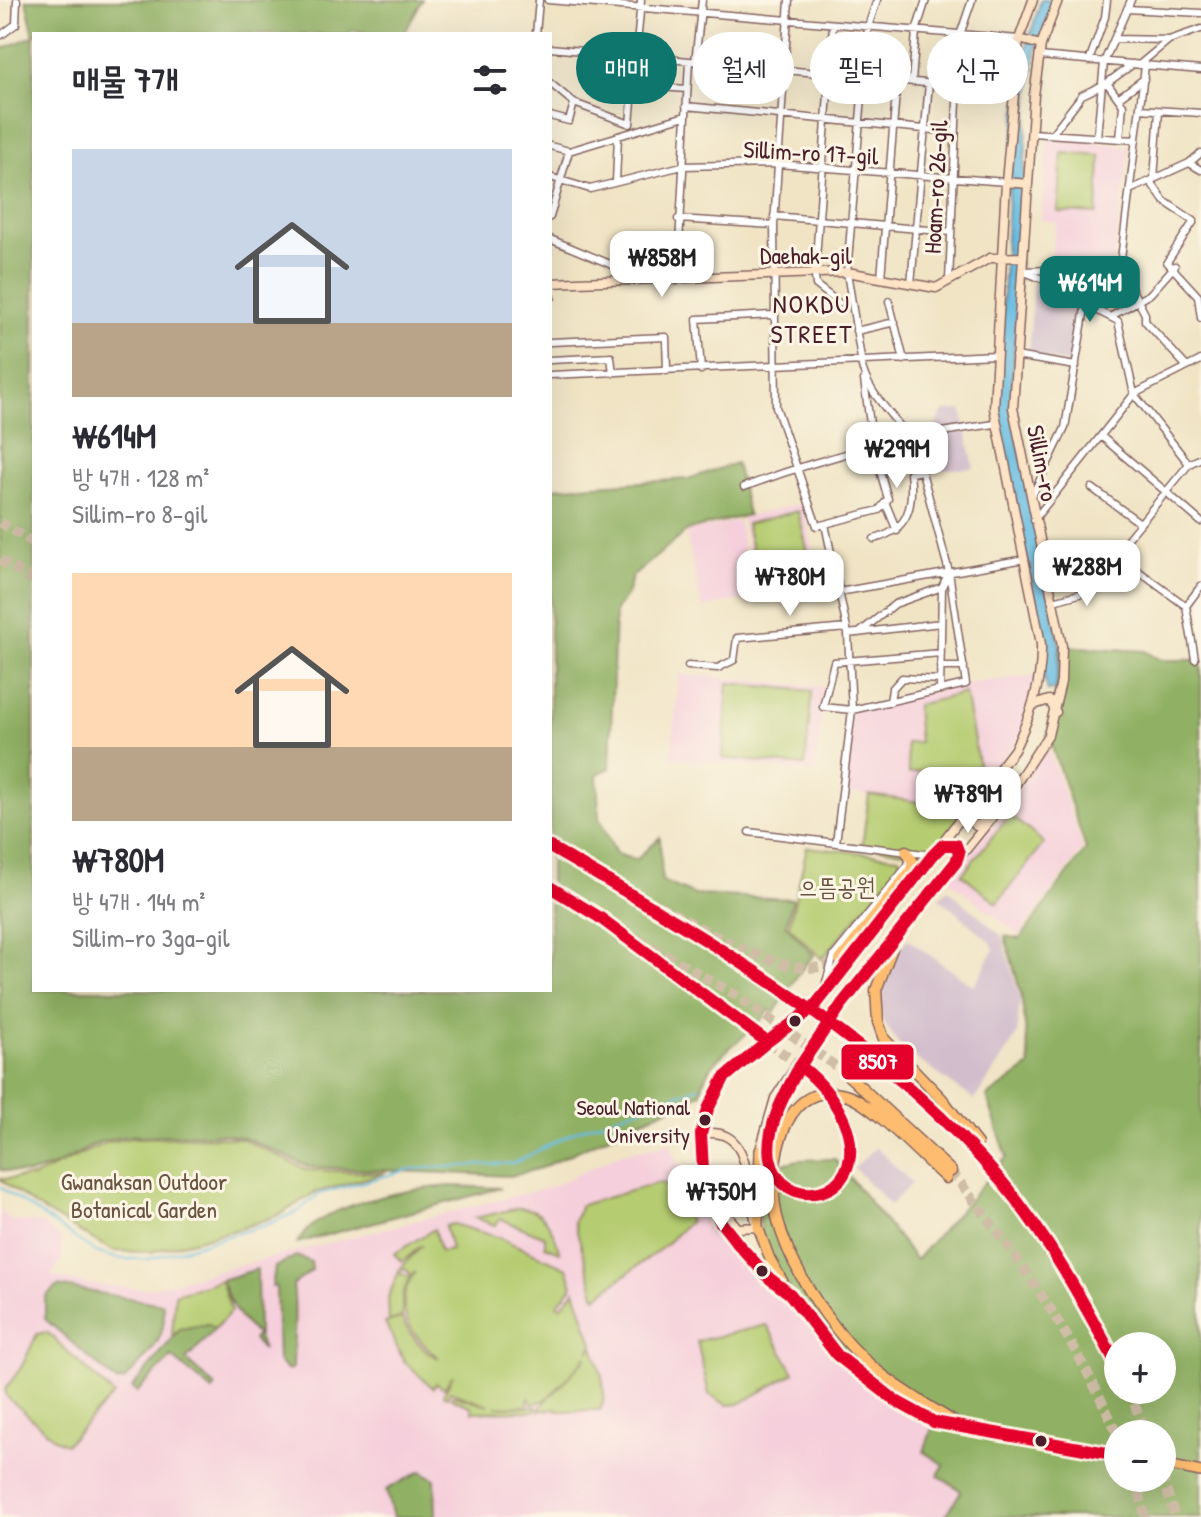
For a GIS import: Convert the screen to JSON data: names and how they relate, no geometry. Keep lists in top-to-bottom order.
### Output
{
  "streets": {
    "main road": ["Daehak-gil", "Sillim-ro"],
    "street": ["Sillim-ro 17-gil", "Hoam-ro 26-gil"]
  },
  "crossings": [
    ["Sillim-ro 17-gil", "Hoam-ro 26-gil"],
    ["Sillim-ro 17-gil", "Sillim-ro"],
    ["Hoam-ro 26-gil", "Daehak-gil"],
    ["Daehak-gil", "Sillim-ro"]
  ],
  "districts": ["NOKDU STREET"],
  "parks": ["으뜸공원", "Gwanaksan Outdoor Botanical Garden"],
  "places": ["Seoul National University"],
  "lines": ["transit line 8507"],
  "page": {
    "chip": [
      "매매",
      "월세",
      "필터",
      "신규"
    ],
    "heading": "매물 7개",
    "list": [
      {
        "name": "₩614M",
        "note": "방 4개 · 128 m² · Sillim-ro 8-gil"
      },
      {
        "name": "₩780M",
        "note": "방 4개 · 144 m² · Sillim-ro 3ga-gil"
      }
    ],
    "price": [
      "₩858M",
      "₩614M",
      "₩299M",
      "₩288M",
      "₩780M",
      "₩789M",
      "₩750M"
    ],
    "map_buttons": ["+", "−"]
  }
}
